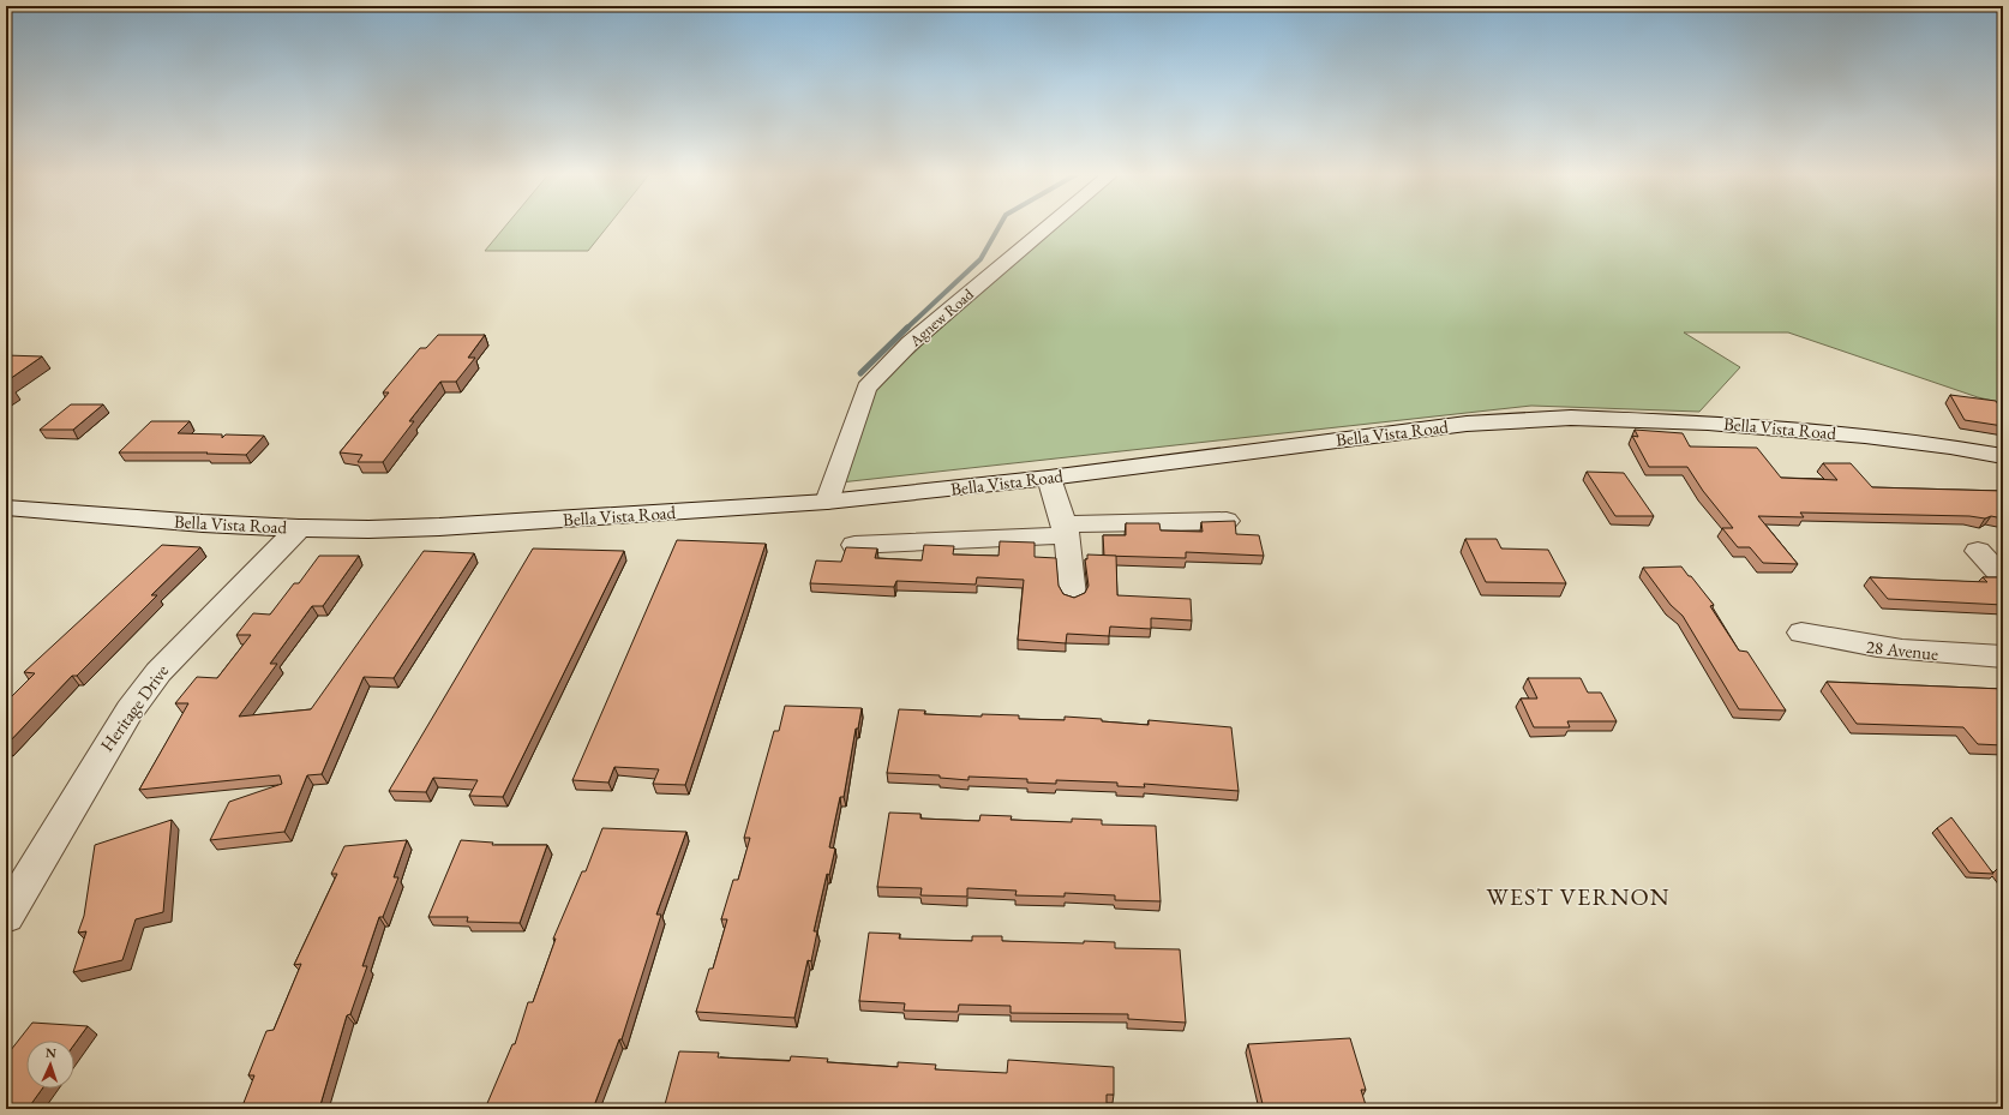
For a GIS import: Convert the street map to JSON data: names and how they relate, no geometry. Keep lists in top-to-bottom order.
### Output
{
  "streets": {
    "street": [
      "Agnew Road",
      "Bella Vista Road",
      "28 Avenue",
      "Heritage Drive"
    ]
  },
  "crossings": [
    ["Agnew Road", "Bella Vista Road"],
    ["Bella Vista Road", "Heritage Drive"]
  ],
  "districts": ["WEST VERNON"],
  "north": "top"
}
